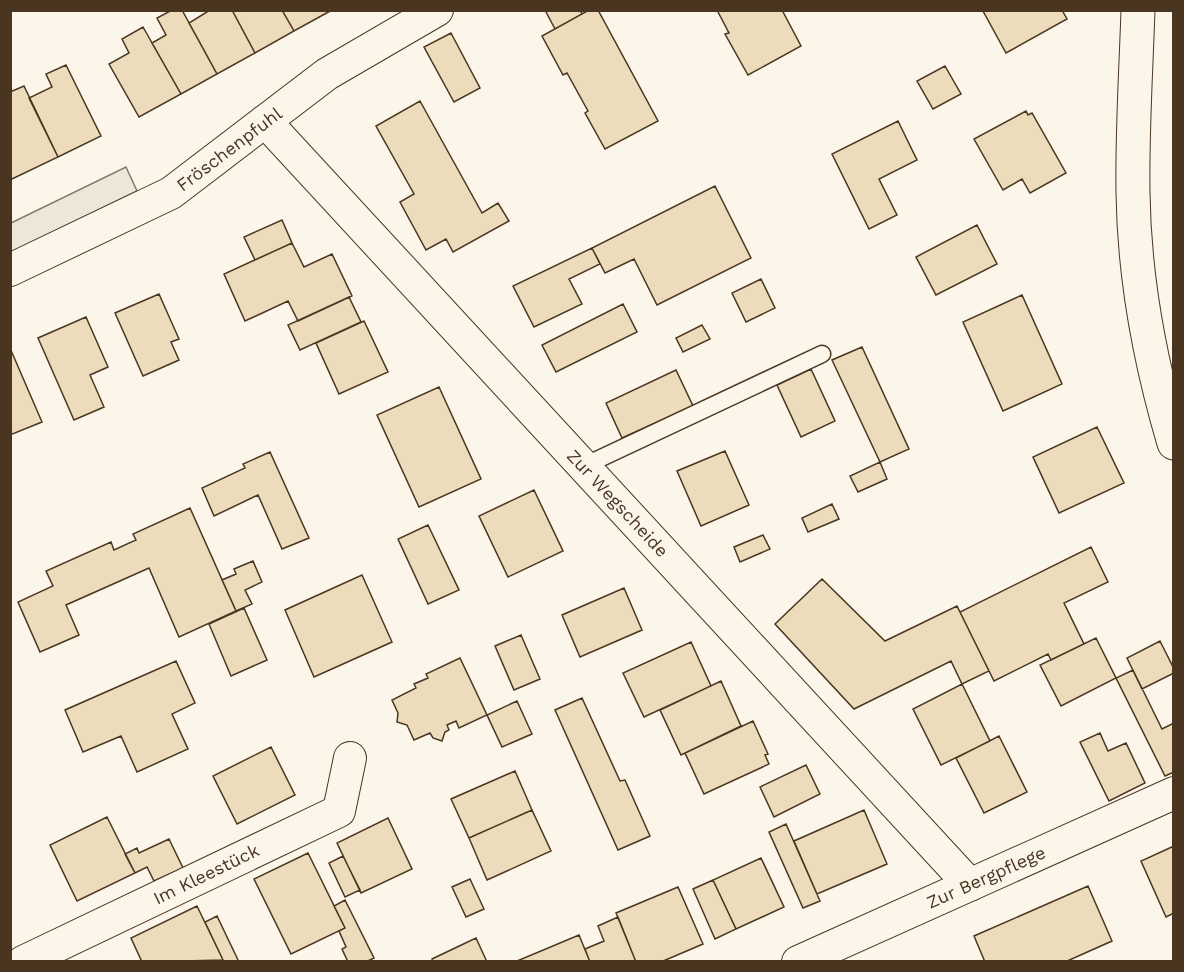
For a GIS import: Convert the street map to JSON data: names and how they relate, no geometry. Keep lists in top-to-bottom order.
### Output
{
  "streets": {
    "street": [
      "Fröschenpfuhl",
      "Zur Wegscheide",
      "Im Kleestück",
      "Zur Bergpflege"
    ]
  },
  "crossings": [
    ["Fröschenpfuhl", "Zur Wegscheide"],
    ["Zur Wegscheide", "Zur Bergpflege"]
  ]
}
